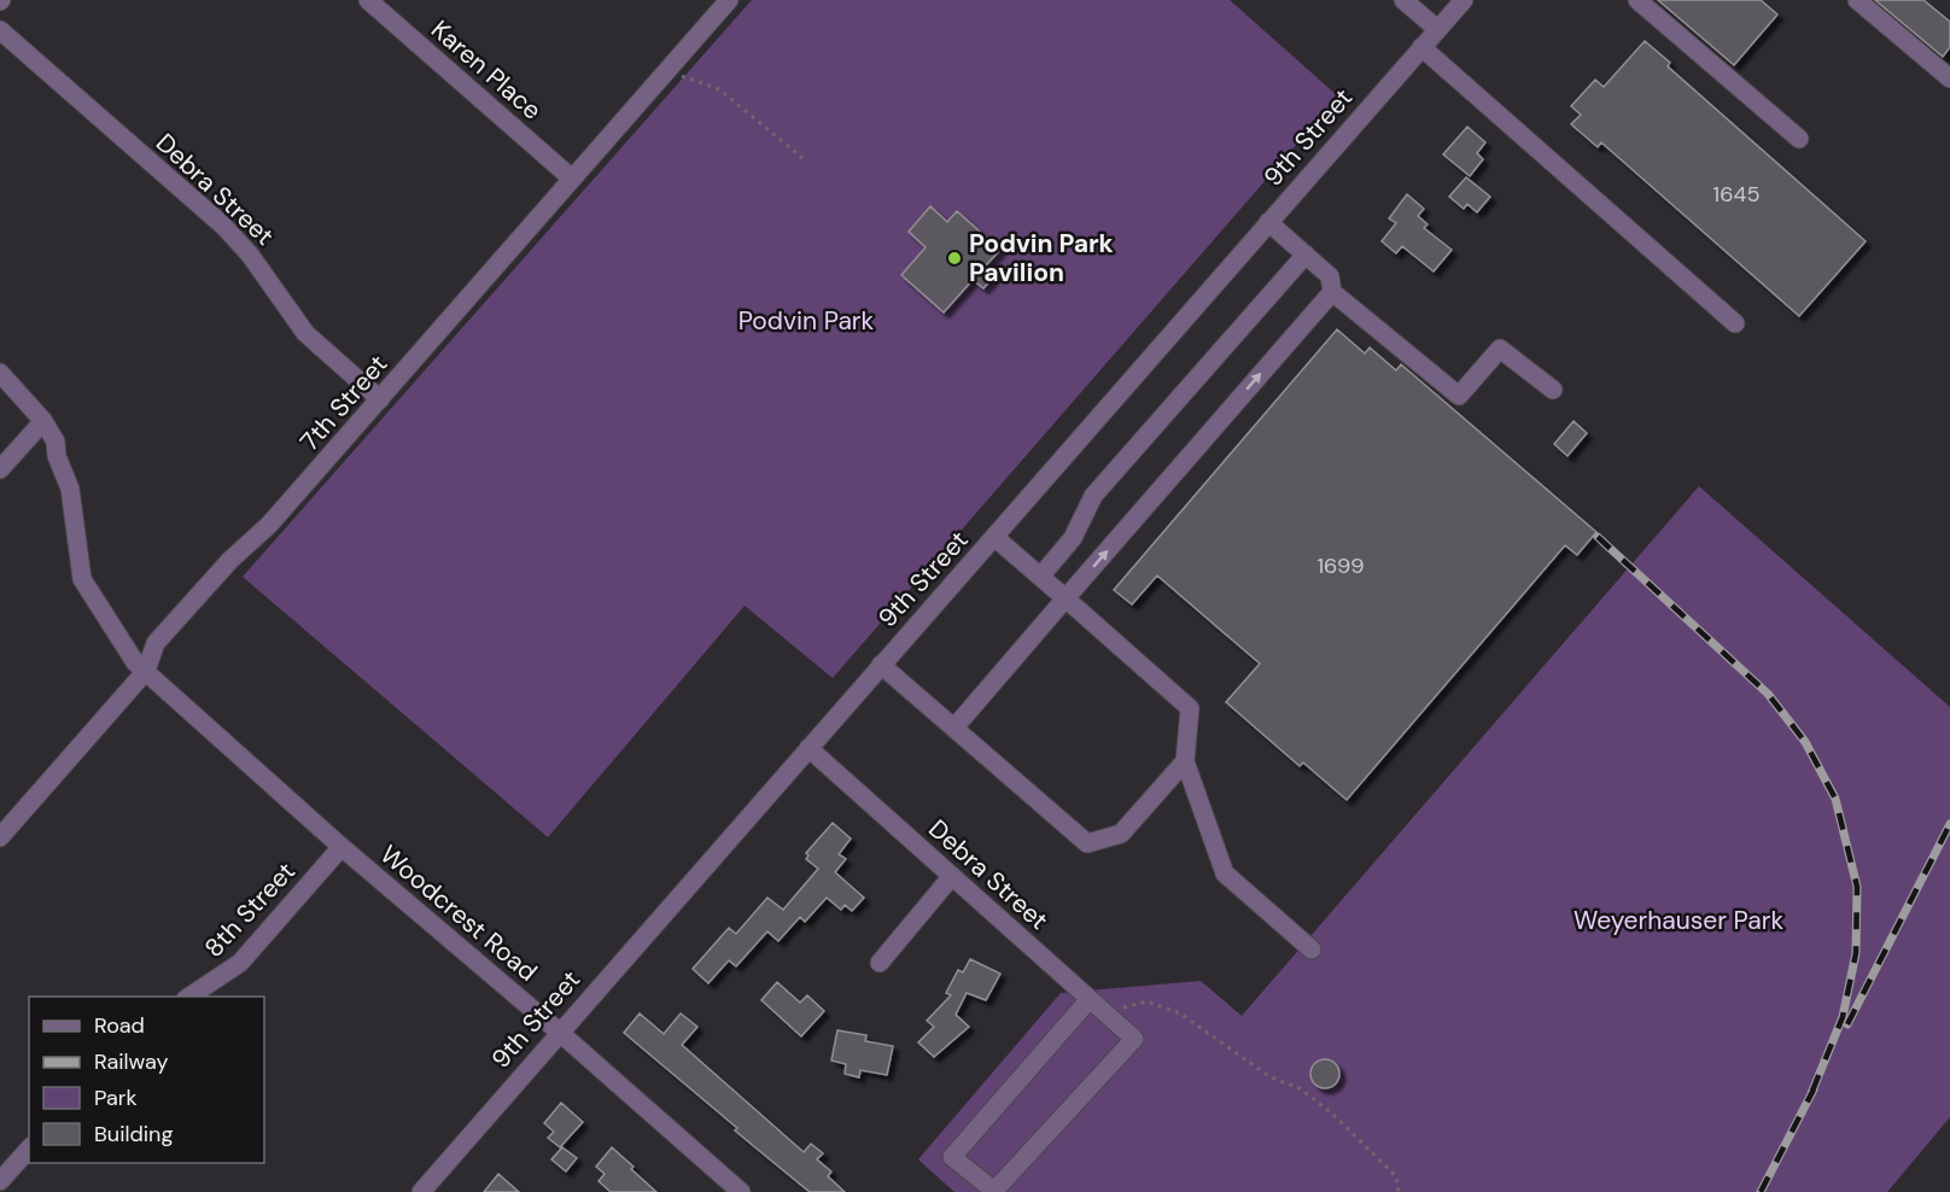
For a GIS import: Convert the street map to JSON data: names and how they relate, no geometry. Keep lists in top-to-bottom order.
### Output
{
  "streets": {
    "street": [
      "Karen Place",
      "9th Street",
      "Debra Street",
      "7th Street",
      "8th Street",
      "Woodcrest Road"
    ]
  },
  "crossings": [
    ["Karen Place", "7th Street"],
    ["9th Street", "Debra Street"],
    ["9th Street", "Woodcrest Road"],
    ["Debra Street", "7th Street"],
    ["7th Street", "Woodcrest Road"],
    ["8th Street", "Woodcrest Road"]
  ],
  "parks": ["Podvin Park", "Weyerhauser Park"],
  "places": ["Podvin Park Pavilion"],
  "house_numbers": ["1645", "1699"],
  "legend": [
    "Road",
    "Railway",
    "Park",
    "Building"
  ]
}
